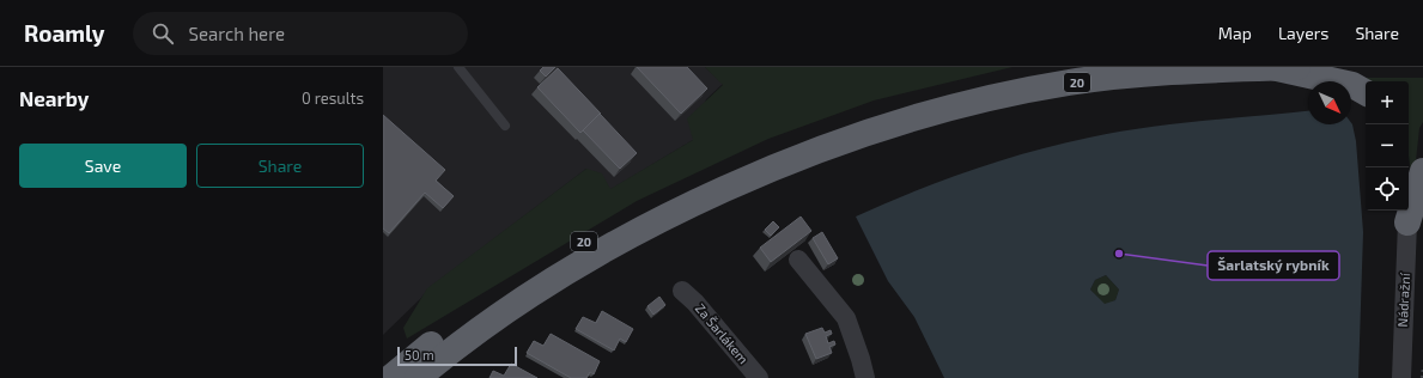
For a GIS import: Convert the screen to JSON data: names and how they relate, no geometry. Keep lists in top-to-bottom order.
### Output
{
  "streets": {
    "highway": ["20"],
    "street": ["Nádražní", "Za Šarlákem"]
  },
  "places": ["Šarlatský rybník"],
  "scale_bar": "50 m",
  "north": "bottom right",
  "page": {
    "header": "Roamly",
    "search": "Search here",
    "nav": ["Map", "Layers", "Share"],
    "heading": ["Nearby", "0 results"],
    "map_buttons": ["+", "−"],
    "buttons": ["Save", "Share"],
    "scale": "50 m"
  }
}
